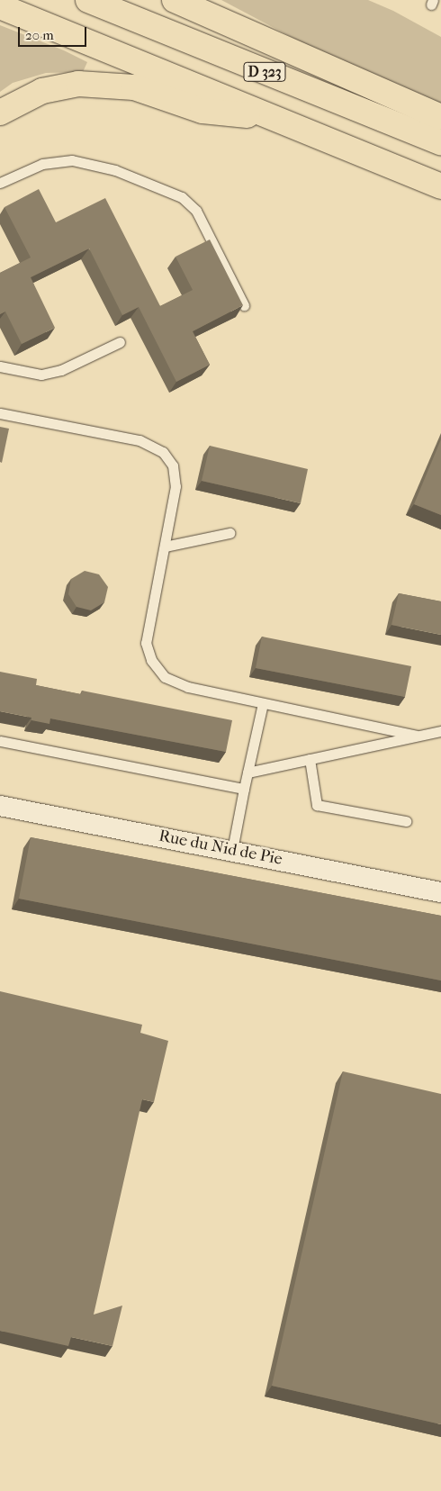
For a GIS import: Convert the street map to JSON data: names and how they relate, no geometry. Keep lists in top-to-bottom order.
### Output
{
  "streets": {
    "highway": ["D 323"],
    "street": ["Rue du Nid de Pie"]
  },
  "scale_bar": "20 m"
}
